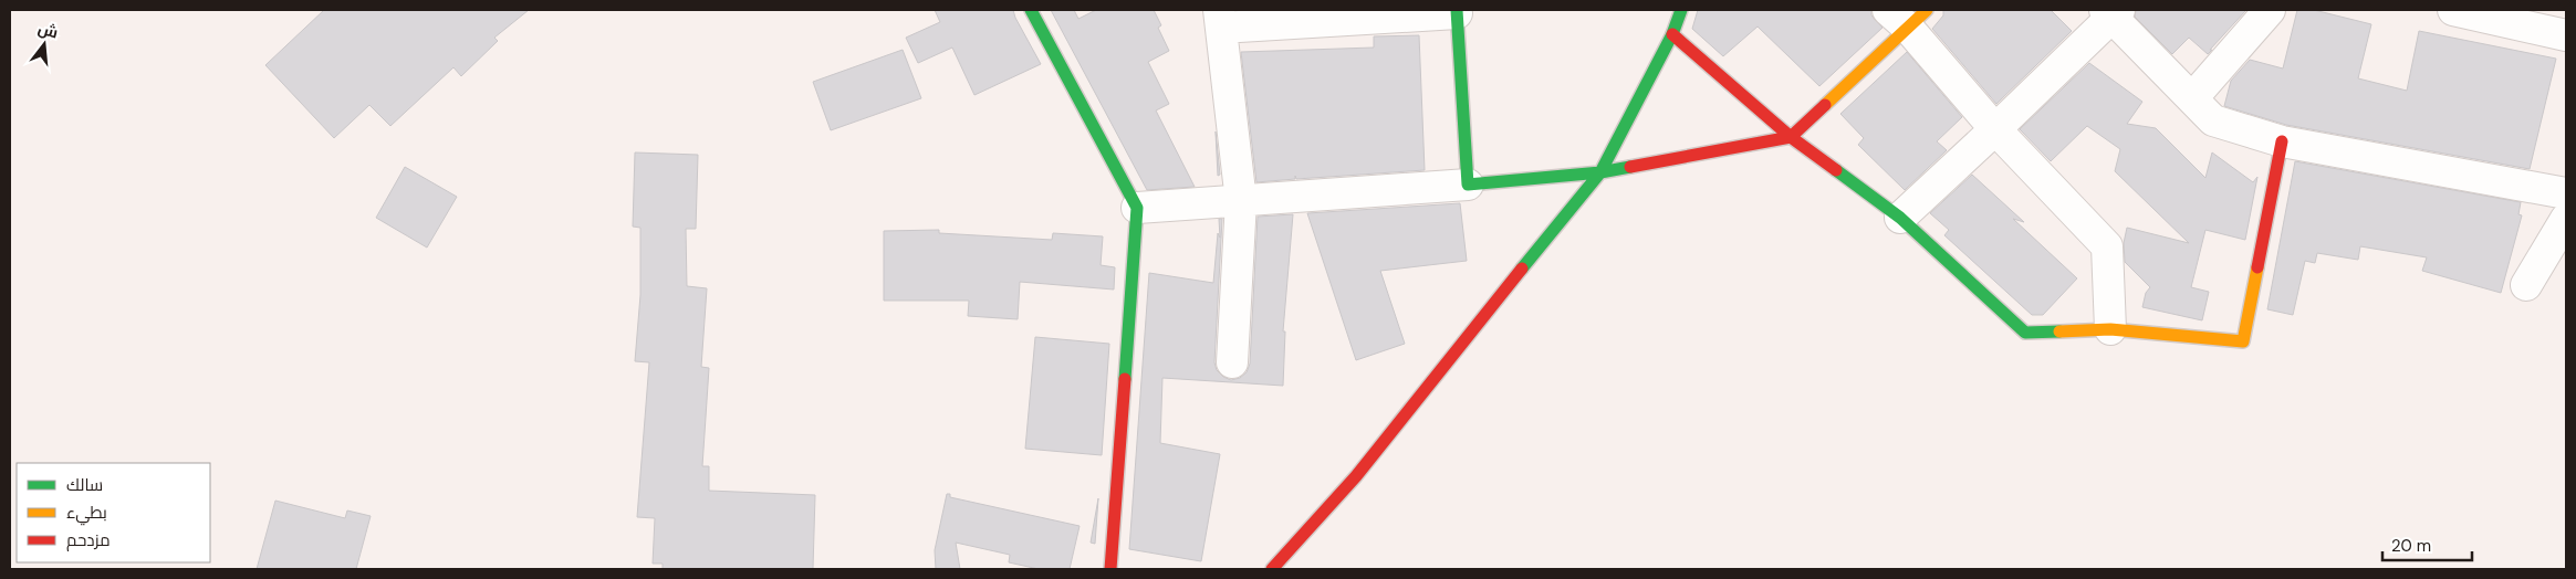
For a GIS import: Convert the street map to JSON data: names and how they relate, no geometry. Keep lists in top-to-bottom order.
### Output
{
  "legend": ["سالك", "بطيء", "مزدحم"],
  "scale_bar": "20 m",
  "north": "top"
}
